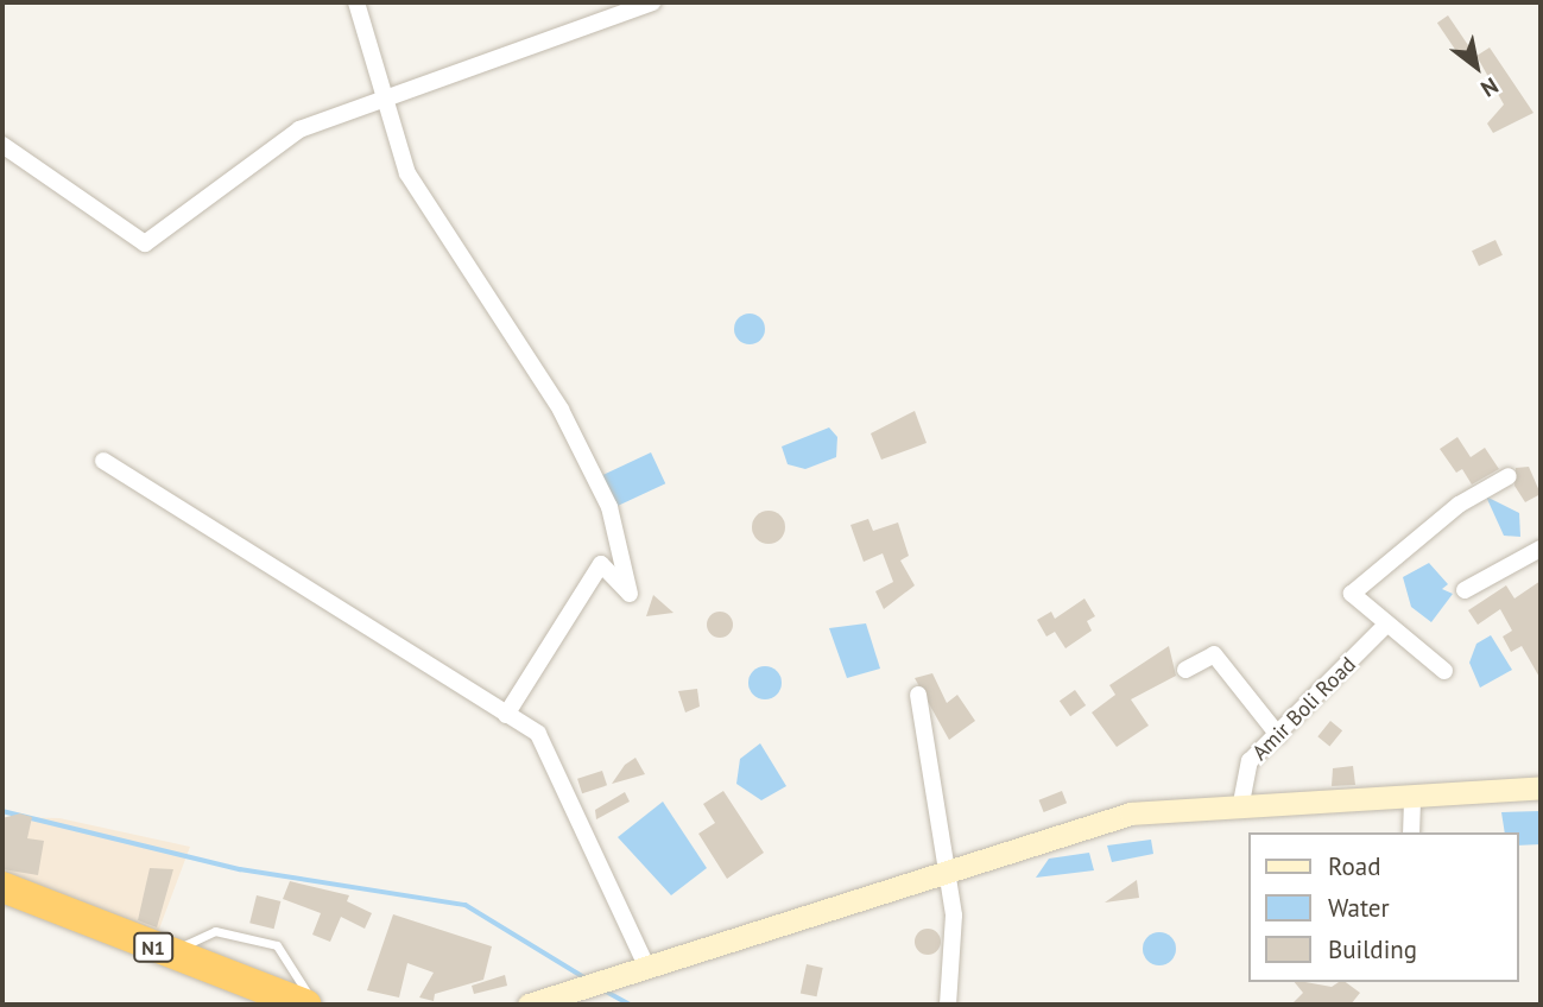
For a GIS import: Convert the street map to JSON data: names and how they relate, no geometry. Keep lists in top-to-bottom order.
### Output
{
  "streets": {
    "highway": ["N1"],
    "street": ["Amir Boli Road"]
  },
  "legend": ["Road", "Water", "Building"],
  "north": "bottom right"
}
